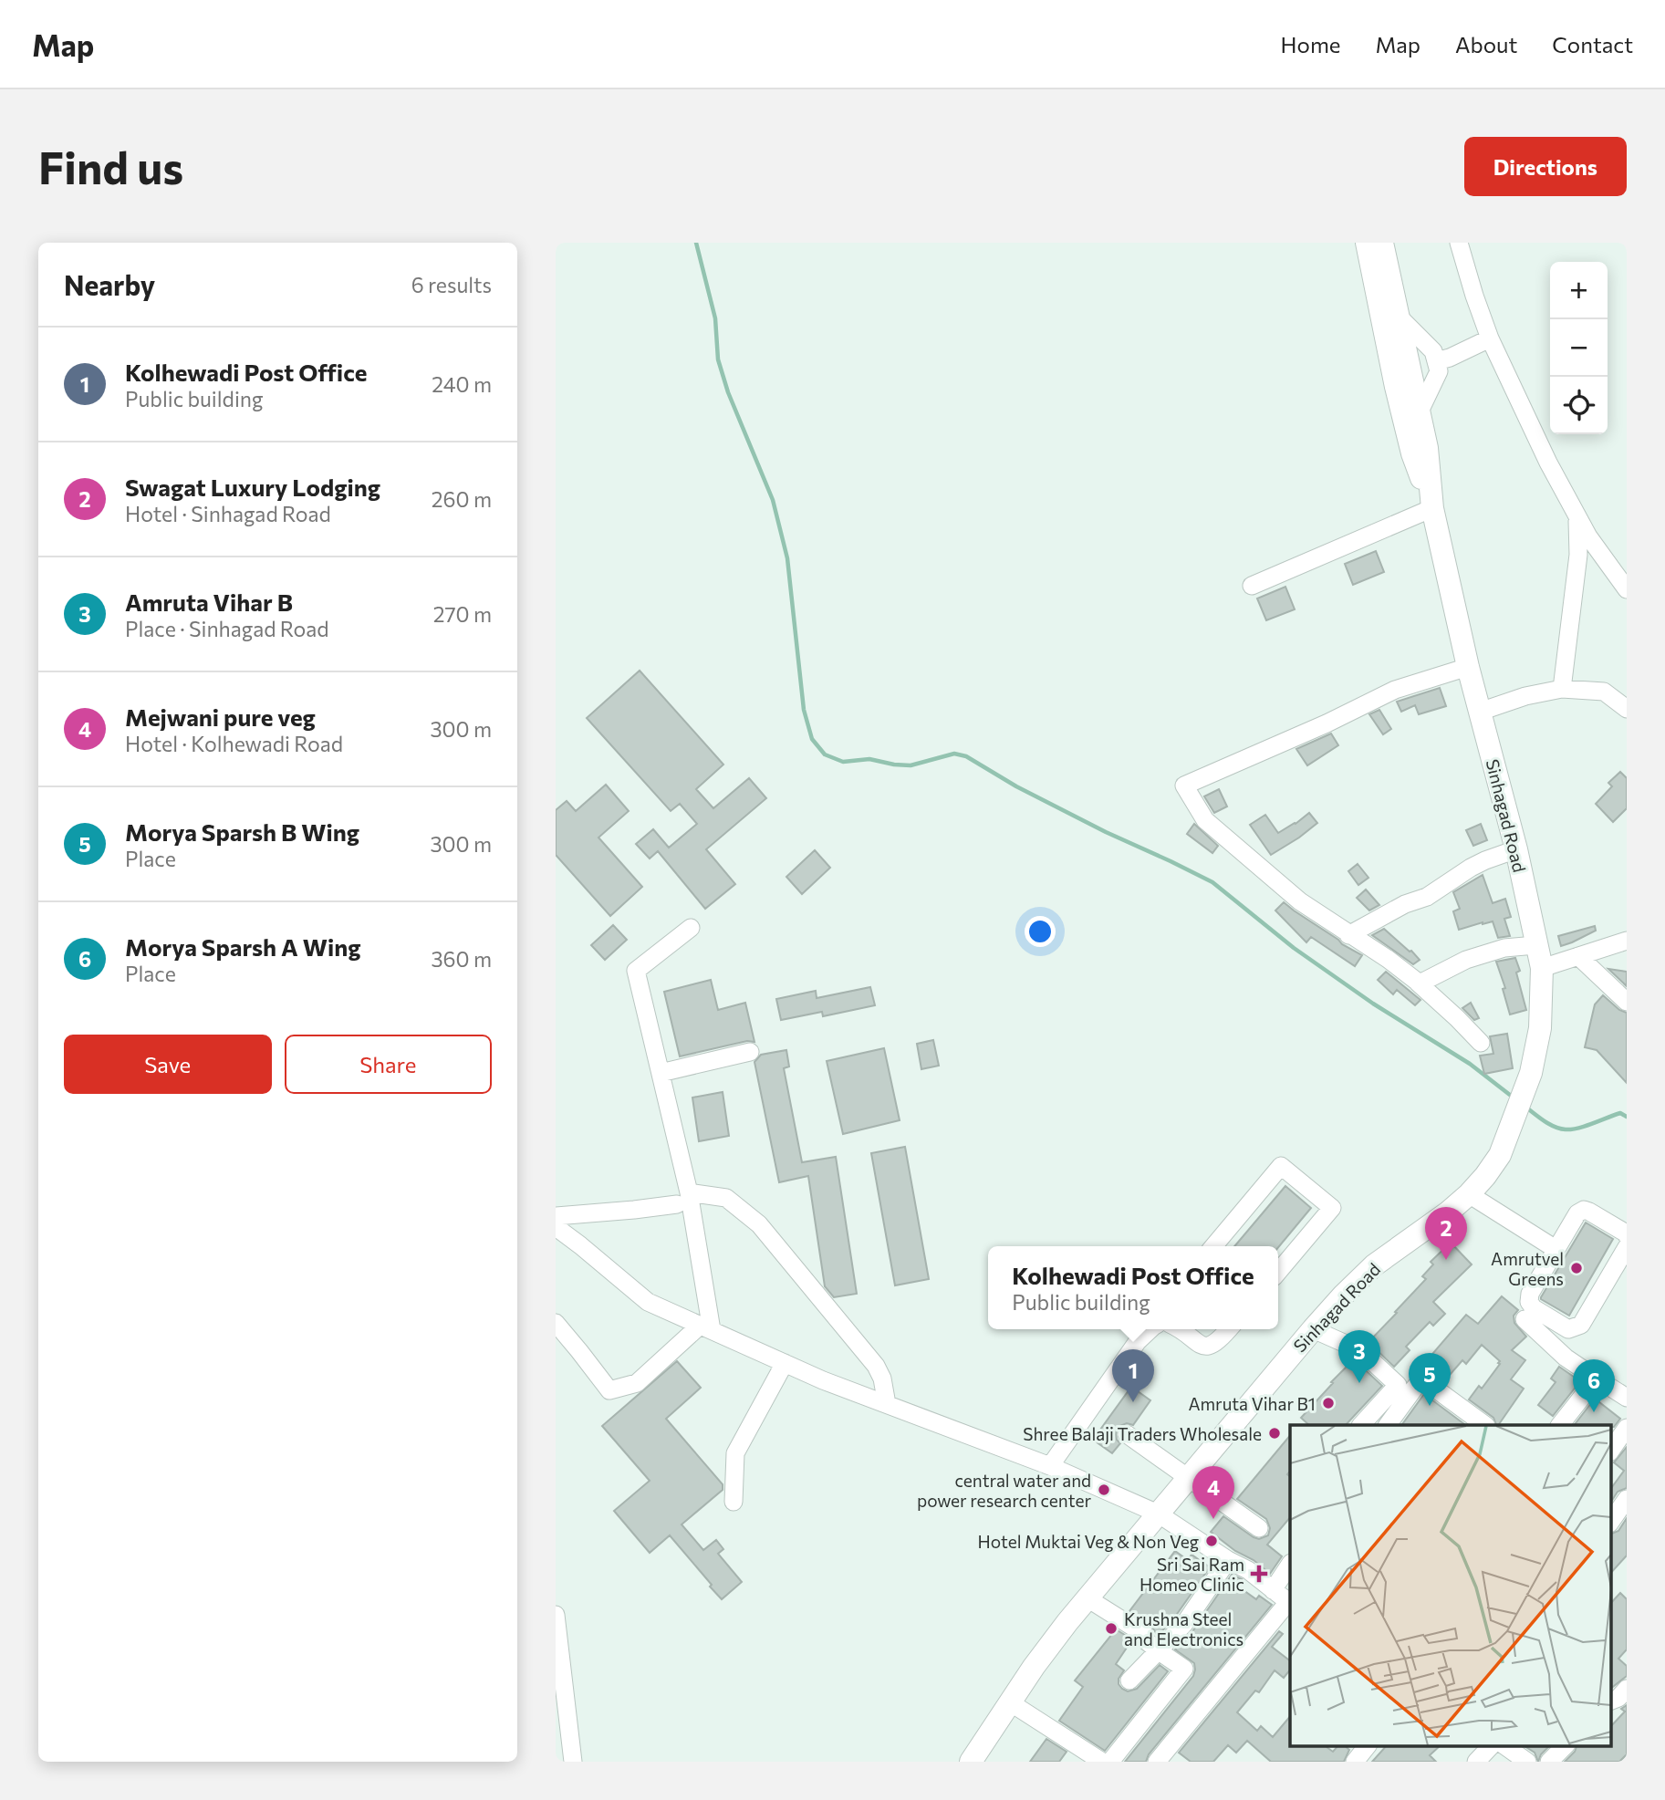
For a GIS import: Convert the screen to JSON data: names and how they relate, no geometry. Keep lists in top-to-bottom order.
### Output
{
  "streets": {
    "main road": ["Sinhagad Road"]
  },
  "places": {
    "other": [
      "Amrutvel Greens",
      "Amruta Vihar B1",
      "Shree Balaji Traders Wholesale",
      "central water and power research center",
      "Hotel Muktai Veg & Non Veg",
      "Krushna Steel and Electronics"
    ],
    "health": ["Sri Sai Ram Homeo Clinic"]
  },
  "page": {
    "header": "Map",
    "nav": [
      "Home",
      "Map",
      "About",
      "Contact"
    ],
    "buttons": [
      "Directions",
      ["Save", "Share"]
    ],
    "title": "Find us",
    "heading": ["Nearby", "6 results"],
    "map_buttons": ["+", "−"],
    "list": [
      {
        "mark": "1",
        "name": "Kolhewadi Post Office",
        "note": "Public building",
        "value": "240 m"
      },
      {
        "mark": "2",
        "name": "Swagat Luxury Lodging",
        "note": "Hotel · Sinhagad Road",
        "value": "260 m"
      },
      {
        "mark": "3",
        "name": "Amruta Vihar B",
        "note": "Place · Sinhagad Road",
        "value": "270 m"
      },
      {
        "mark": "4",
        "name": "Mejwani pure veg",
        "note": "Hotel · Kolhewadi Road",
        "value": "300 m"
      },
      {
        "mark": "5",
        "name": "Morya Sparsh B Wing",
        "note": "Place",
        "value": "300 m"
      },
      {
        "mark": "6",
        "name": "Morya Sparsh A Wing",
        "note": "Place",
        "value": "360 m"
      }
    ],
    "pins": [
      "2",
      "3",
      "1",
      "5",
      "6",
      "4"
    ],
    "popup": ["Kolhewadi Post Office", "Public building"]
  }
}
